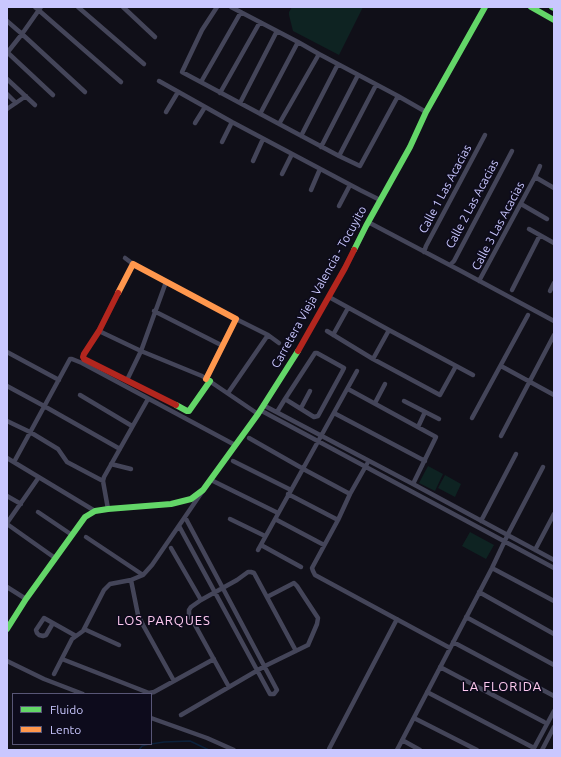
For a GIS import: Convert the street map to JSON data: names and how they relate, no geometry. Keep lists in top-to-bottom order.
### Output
{
  "streets": {
    "street": [
      "Calle 1 Las Acacias",
      "Calle 2 Las Acacias",
      "Calle 3 Las Acacias",
      "Carretera Vieja Valencia - Tocuyito"
    ]
  },
  "districts": ["LOS PARQUES", "LA FLORIDA"],
  "legend": ["Fluido", "Lento"]
}
